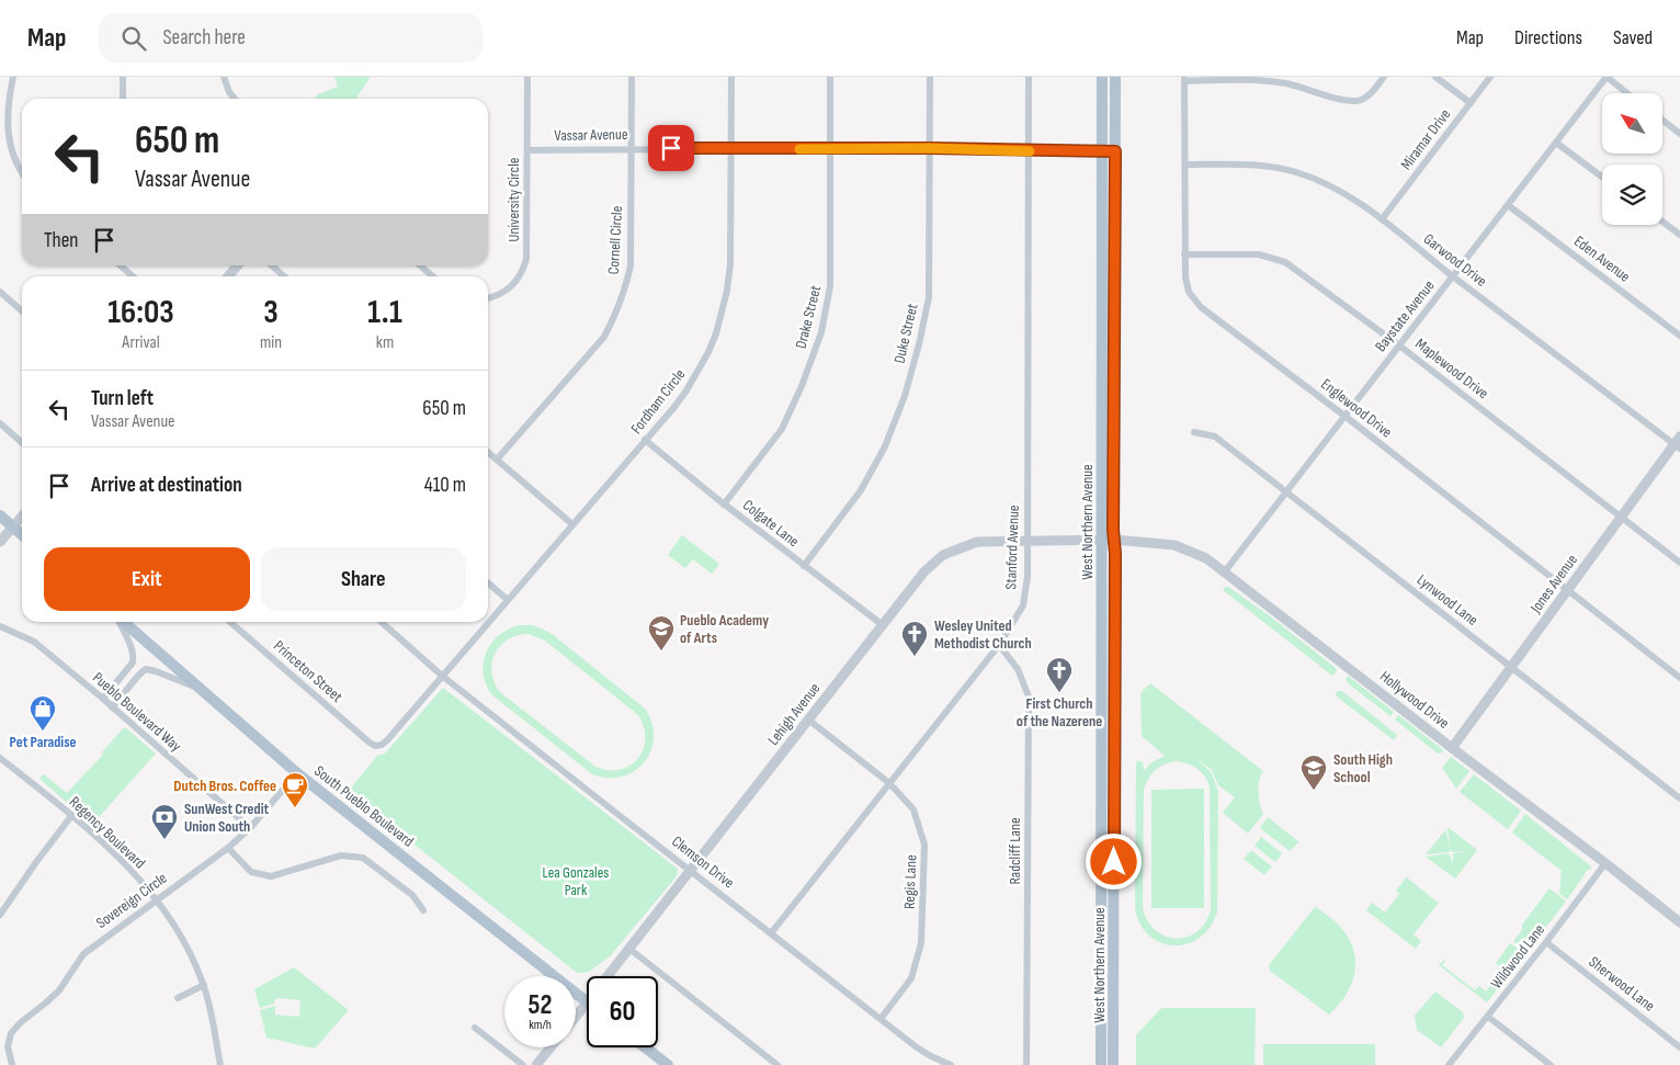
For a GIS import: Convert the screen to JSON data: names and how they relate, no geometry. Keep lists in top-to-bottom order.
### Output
{
  "streets": {
    "main road": ["West Northern Avenue", "South Pueblo Boulevard"],
    "street": [
      "Vassar Avenue",
      "Miramar Drive",
      "University Circle",
      "Cornell Circle",
      "Eden Avenue",
      "Garwood Drive",
      "Baystate Avenue",
      "Drake Street",
      "Duke Street",
      "Maplewood Drive",
      "Fordham Circle",
      "Englewood Drive",
      "Colgate Lane",
      "Stanford Avenue",
      "Jones Avenue",
      "Lynwood Lane",
      "Princeton Street",
      "Hollywood Drive",
      "Pueblo Boulevard Way",
      "Lehigh Avenue",
      "Regency Boulevard",
      "Radcliff Lane",
      "Clemson Drive",
      "Regis Lane",
      "Sovereign Circle",
      "Wildwood Lane",
      "Sherwood Lane"
    ]
  },
  "crossings": [
    ["Vassar Avenue", "University Circle"],
    ["Vassar Avenue", "Cornell Circle"],
    ["Vassar Avenue", "Drake Street"],
    ["Vassar Avenue", "Duke Street"],
    ["Vassar Avenue", "Fordham Circle"],
    ["Vassar Avenue", "West Northern Avenue"],
    ["Vassar Avenue", "Stanford Avenue"],
    ["Miramar Drive", "Garwood Drive"],
    ["Eden Avenue", "Baystate Avenue"],
    ["Garwood Drive", "Baystate Avenue"],
    ["Garwood Drive", "Englewood Drive"],
    ["Garwood Drive", "Jones Avenue"],
    ["Baystate Avenue", "Maplewood Drive"],
    ["Baystate Avenue", "Englewood Drive"],
    ["Baystate Avenue", "Lynwood Lane"],
    ["Baystate Avenue", "Hollywood Drive"],
    ["Drake Street", "Colgate Lane"],
    ["Duke Street", "Colgate Lane"],
    ["Maplewood Drive", "Englewood Drive"],
    ["Maplewood Drive", "Jones Avenue"],
    ["Fordham Circle", "Colgate Lane"],
    ["Fordham Circle", "Princeton Street"],
    ["Fordham Circle", "Clemson Drive"],
    ["Englewood Drive", "Jones Avenue"],
    ["West Northern Avenue", "Hollywood Drive"],
    ["West Northern Avenue", "Lehigh Avenue"],
    ["Colgate Lane", "Lehigh Avenue"],
    ["Stanford Avenue", "Lehigh Avenue"],
    ["Stanford Avenue", "Radcliff Lane"],
    ["Stanford Avenue", "Clemson Drive"],
    ["Stanford Avenue", "Regis Lane"],
    ["Jones Avenue", "Lynwood Lane"],
    ["Jones Avenue", "Hollywood Drive"],
    ["Hollywood Drive", "Lehigh Avenue"],
    ["Hollywood Drive", "Wildwood Lane"],
    ["Pueblo Boulevard Way", "Sovereign Circle"],
    ["Lehigh Avenue", "South Pueblo Boulevard"],
    ["Lehigh Avenue", "Clemson Drive"],
    ["Lehigh Avenue", "Regis Lane"],
    ["South Pueblo Boulevard", "Sovereign Circle"],
    ["Regency Boulevard", "Sovereign Circle"],
    ["Clemson Drive", "Regis Lane"],
    ["Wildwood Lane", "Sherwood Lane"]
  ],
  "parks": ["Lea Gonzales Park"],
  "places": {
    "school or university": ["Pueblo Academy of Arts", "South High School"],
    "church": ["Wesley United Methodist Church", "First Church of the Nazerene"],
    "shop": ["Pet Paradise"],
    "cafe": ["Dutch Bros. Coffee"],
    "bank": ["SunWest Credit Union South"]
  },
  "north": "top left",
  "page": {
    "header": "Map",
    "search": "Search here",
    "nav": ["Map", "Directions", "Saved"],
    "turn": ["650 m", "Vassar Avenue"],
    "then": "Then",
    "eta": [
      "16:03",
      "Arrival",
      "3",
      "min",
      "1.1",
      "km"
    ],
    "list": [
      {
        "name": "Turn left",
        "note": "Vassar Avenue",
        "value": "650 m"
      },
      {
        "name": "Arrive at destination",
        "value": "410 m"
      }
    ],
    "buttons": ["Exit", "Share"],
    "speed": "52 km/h",
    "limit": "60"
  }
}
